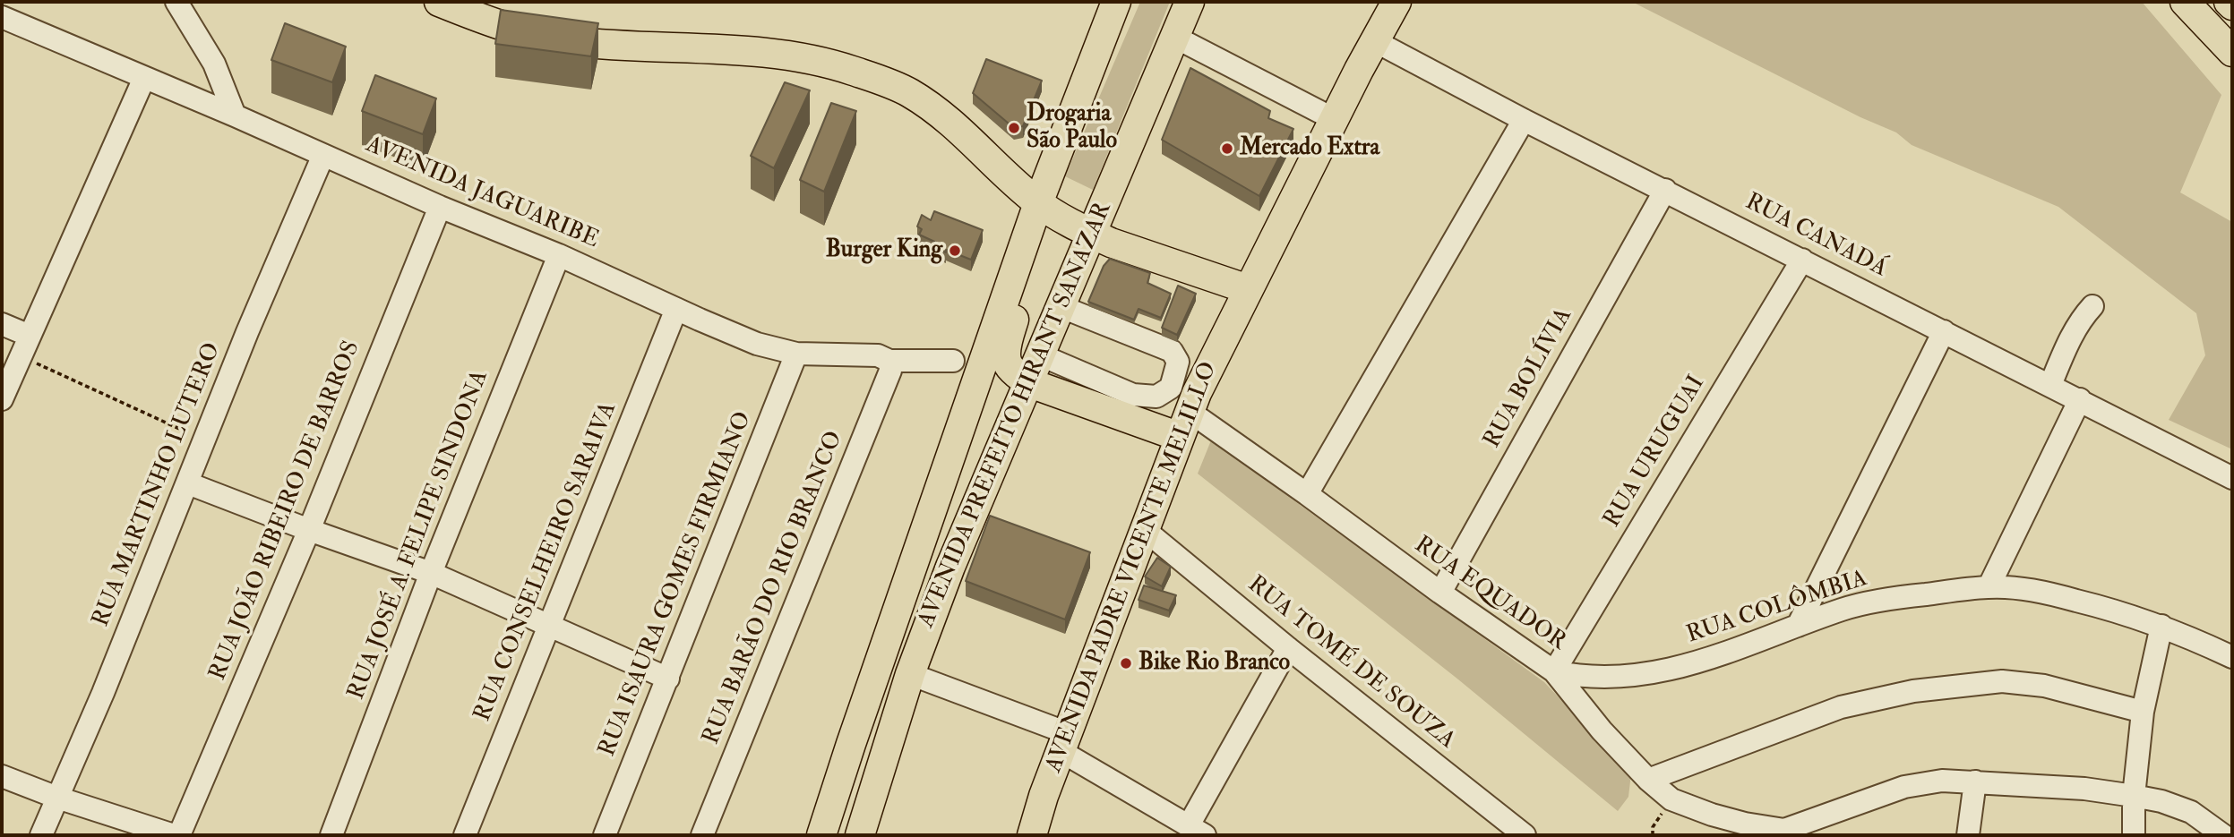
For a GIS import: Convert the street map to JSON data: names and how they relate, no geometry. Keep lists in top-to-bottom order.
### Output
{
  "streets": {
    "main road": ["AVENIDA PREFEITO HIRANT SANAZAR", "AVENIDA PADRE VICENTE MELILLO"],
    "street": [
      "AVENIDA JAGUARIBE",
      "RUA CANADÁ",
      "RUA BOLÍVIA",
      "RUA URUGUAI",
      "RUA MARTINHO LUTERO",
      "RUA JOÃO RIBEIRO DE BARROS",
      "RUA JOSÉ A. FELIPE SINDONA",
      "RUA CONSELHEIRO SARAIVA",
      "RUA ISAURA GOMES FIRMIANO",
      "RUA BARÃO DO RIO BRANCO",
      "RUA EQUADOR",
      "RUA COLÔMBIA",
      "RUA TOMÉ DE SOUZA"
    ]
  },
  "crossings": [
    ["AVENIDA JAGUARIBE", "RUA MARTINHO LUTERO"],
    ["AVENIDA JAGUARIBE", "RUA JOÃO RIBEIRO DE BARROS"],
    ["AVENIDA JAGUARIBE", "RUA JOSÉ A. FELIPE SINDONA"],
    ["AVENIDA JAGUARIBE", "RUA CONSELHEIRO SARAIVA"],
    ["AVENIDA JAGUARIBE", "RUA ISAURA GOMES FIRMIANO"],
    ["AVENIDA JAGUARIBE", "RUA BARÃO DO RIO BRANCO"],
    ["RUA CANADÁ", "RUA BOLÍVIA"],
    ["RUA CANADÁ", "RUA URUGUAI"],
    ["RUA CANADÁ", "AVENIDA PADRE VICENTE MELILLO"],
    ["RUA BOLÍVIA", "RUA EQUADOR"],
    ["RUA URUGUAI", "RUA EQUADOR"],
    ["RUA URUGUAI", "RUA COLÔMBIA"],
    ["AVENIDA PADRE VICENTE MELILLO", "RUA EQUADOR"],
    ["AVENIDA PADRE VICENTE MELILLO", "RUA TOMÉ DE SOUZA"],
    ["RUA EQUADOR", "RUA COLÔMBIA"]
  ],
  "places": [
    "Drogaria São Paulo",
    "Mercado Extra",
    "Burger King",
    "Bike Rio Branco"
  ]
}
